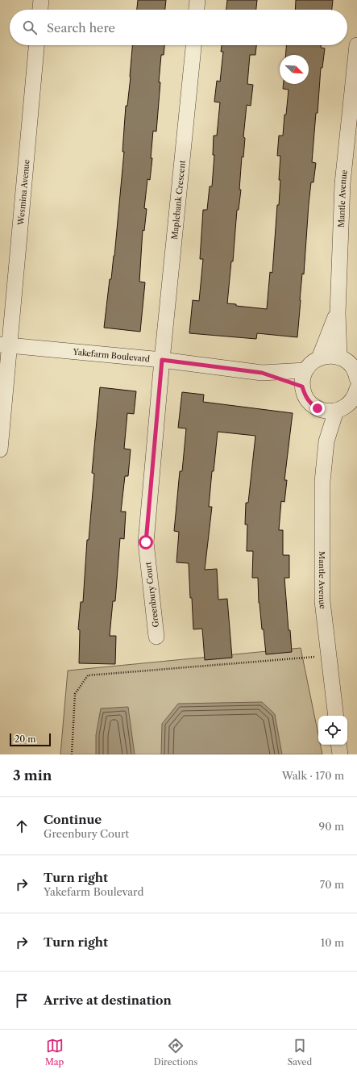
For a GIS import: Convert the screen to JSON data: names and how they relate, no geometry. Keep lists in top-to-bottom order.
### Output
{
  "streets": {
    "street": [
      "Wesmina Avenue",
      "Mantle Avenue",
      "Maplebank Crescent",
      "Yakefarm Boulevard",
      "Greenbury Court"
    ]
  },
  "crossings": [
    ["Wesmina Avenue", "Yakefarm Boulevard"],
    ["Maplebank Crescent", "Yakefarm Boulevard"],
    ["Maplebank Crescent", "Greenbury Court"],
    ["Yakefarm Boulevard", "Greenbury Court"]
  ],
  "scale_bar": "20 m",
  "north": "bottom right",
  "page": {
    "search": "Search here",
    "scale": "20 m",
    "heading": ["3 min", "Walk · 170 m"],
    "list": [
      ["Continue", "Greenbury Court", "90 m"],
      ["Turn right", "Yakefarm Boulevard", "70 m"],
      ["Turn right", "10 m"],
      "Arrive at destination"
    ],
    "nav": ["Map", "Directions", "Saved"]
  }
}
